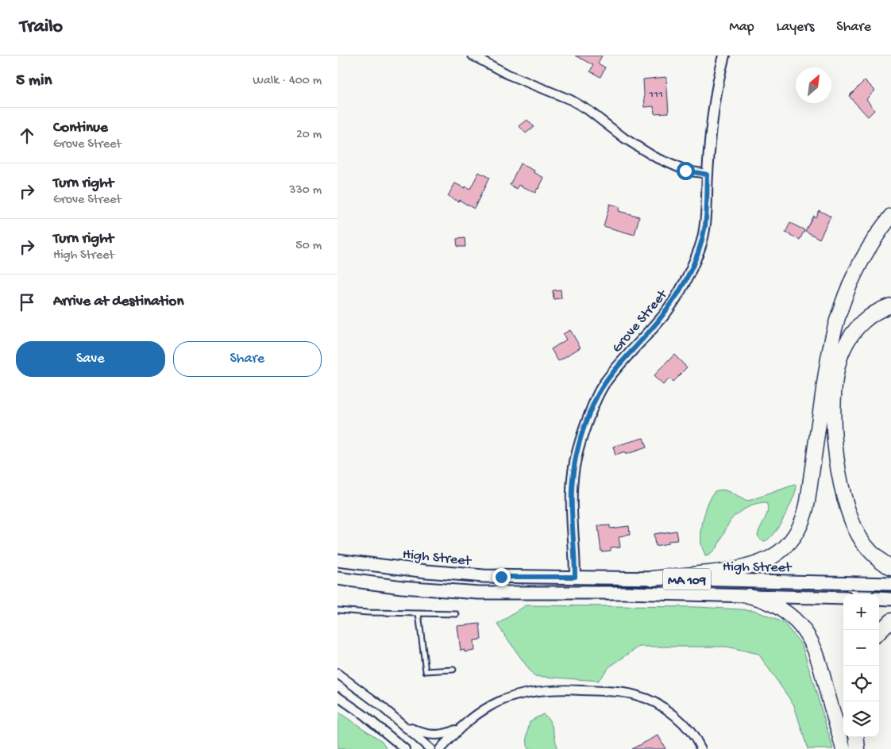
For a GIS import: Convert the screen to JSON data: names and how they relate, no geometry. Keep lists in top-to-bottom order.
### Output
{
  "streets": {
    "main road": ["High Street", "MA 109"],
    "street": ["Grove Street"]
  },
  "crossings": [
    ["Grove Street", "High Street"]
  ],
  "house_numbers": ["111"],
  "north": "top right",
  "page": {
    "header": "Trailo",
    "nav": ["Map", "Layers", "Share"],
    "heading": ["5 min", "Walk · 400 m"],
    "list": [
      ["Continue", "Grove Street", "20 m"],
      ["Turn right", "Grove Street", "330 m"],
      ["Turn right", "High Street", "50 m"],
      "Arrive at destination"
    ],
    "buttons": ["Save", "Share"],
    "map_buttons": ["+", "−"]
  }
}
